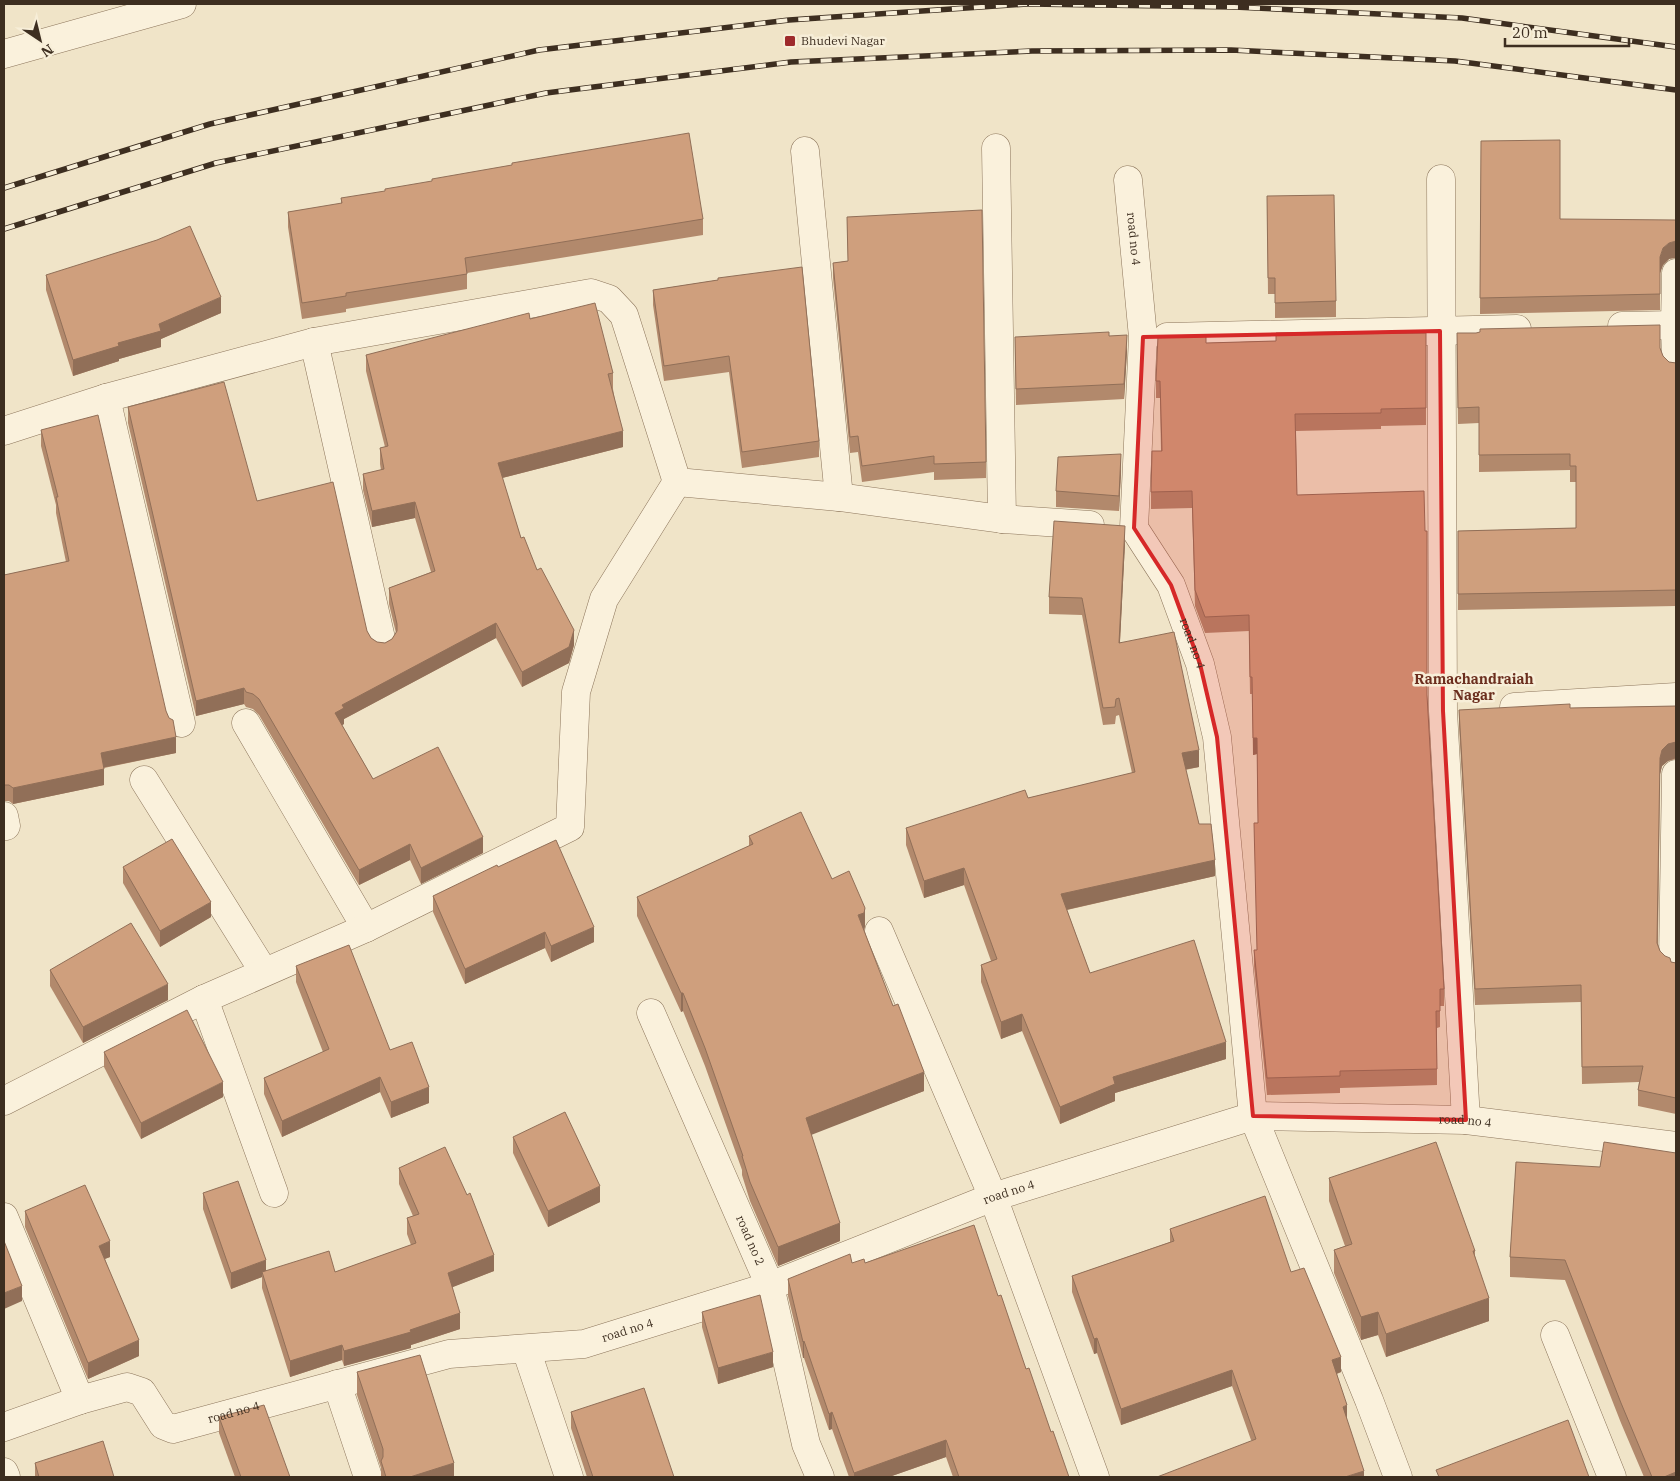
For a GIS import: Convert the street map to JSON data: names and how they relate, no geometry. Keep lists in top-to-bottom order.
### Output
{
  "streets": {
    "street": ["road no 4", "road no 2"]
  },
  "crossings": [
    ["road no 4", "road no 2"]
  ],
  "districts": ["Ramachandraiah Nagar"],
  "places": {
    "transit": ["Bhudevi Nagar"]
  },
  "scale_bar": "20 m",
  "north": "bottom right"
}
